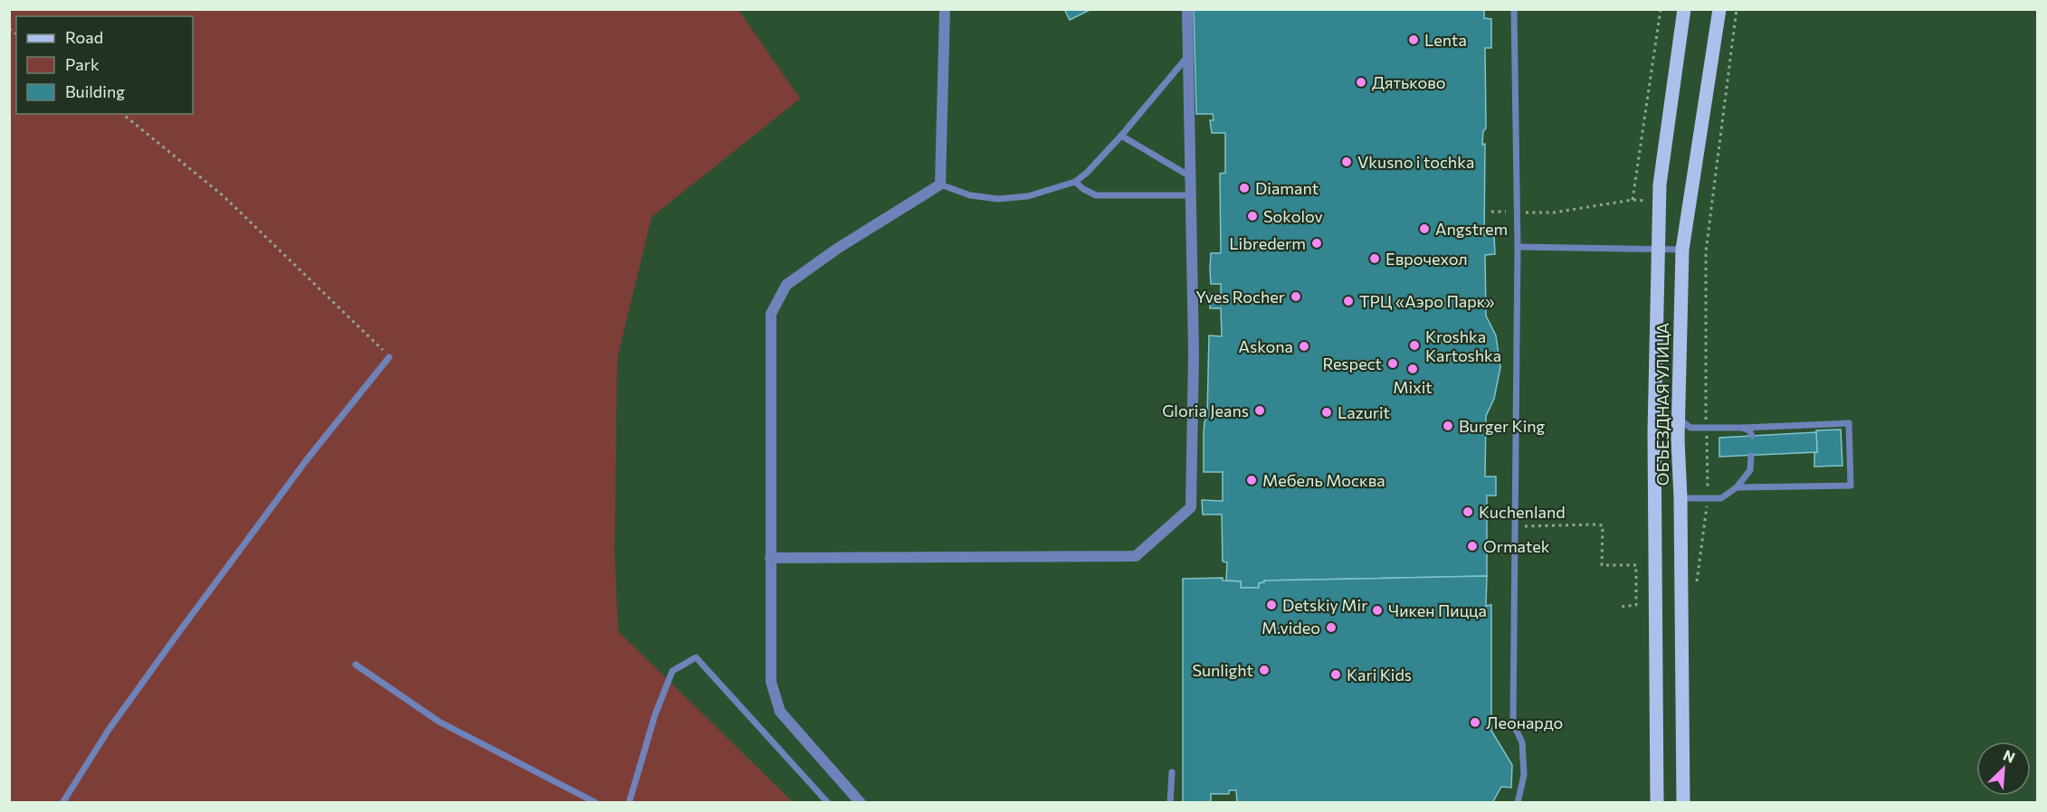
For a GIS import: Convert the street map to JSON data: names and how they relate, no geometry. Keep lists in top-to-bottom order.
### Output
{
  "streets": {
    "main road": ["ОБЪЕЗДНАЯ УЛИЦА"]
  },
  "places": [
    "Lenta",
    "Дятьково",
    "Vkusno i tochka",
    "Diamant",
    "Sokolov",
    "Angstrem",
    "Librederm",
    "Еврочехол",
    "Yves Rocher",
    "ТРЦ «Аэро Парк»",
    "Kroshka Kartoshka",
    "Askona",
    "Respect",
    "Mixit",
    "Gloria Jeans",
    "Lazurit",
    "Burger King",
    "Мебель Москва",
    "Kuchenland",
    "Ormatek",
    "Detskiy Mir",
    "Чикен Пицца",
    "M.video",
    "Sunlight",
    "Kari Kids",
    "Леонардо"
  ],
  "legend": ["Road", "Park", "Building"],
  "north": "top right"
}
